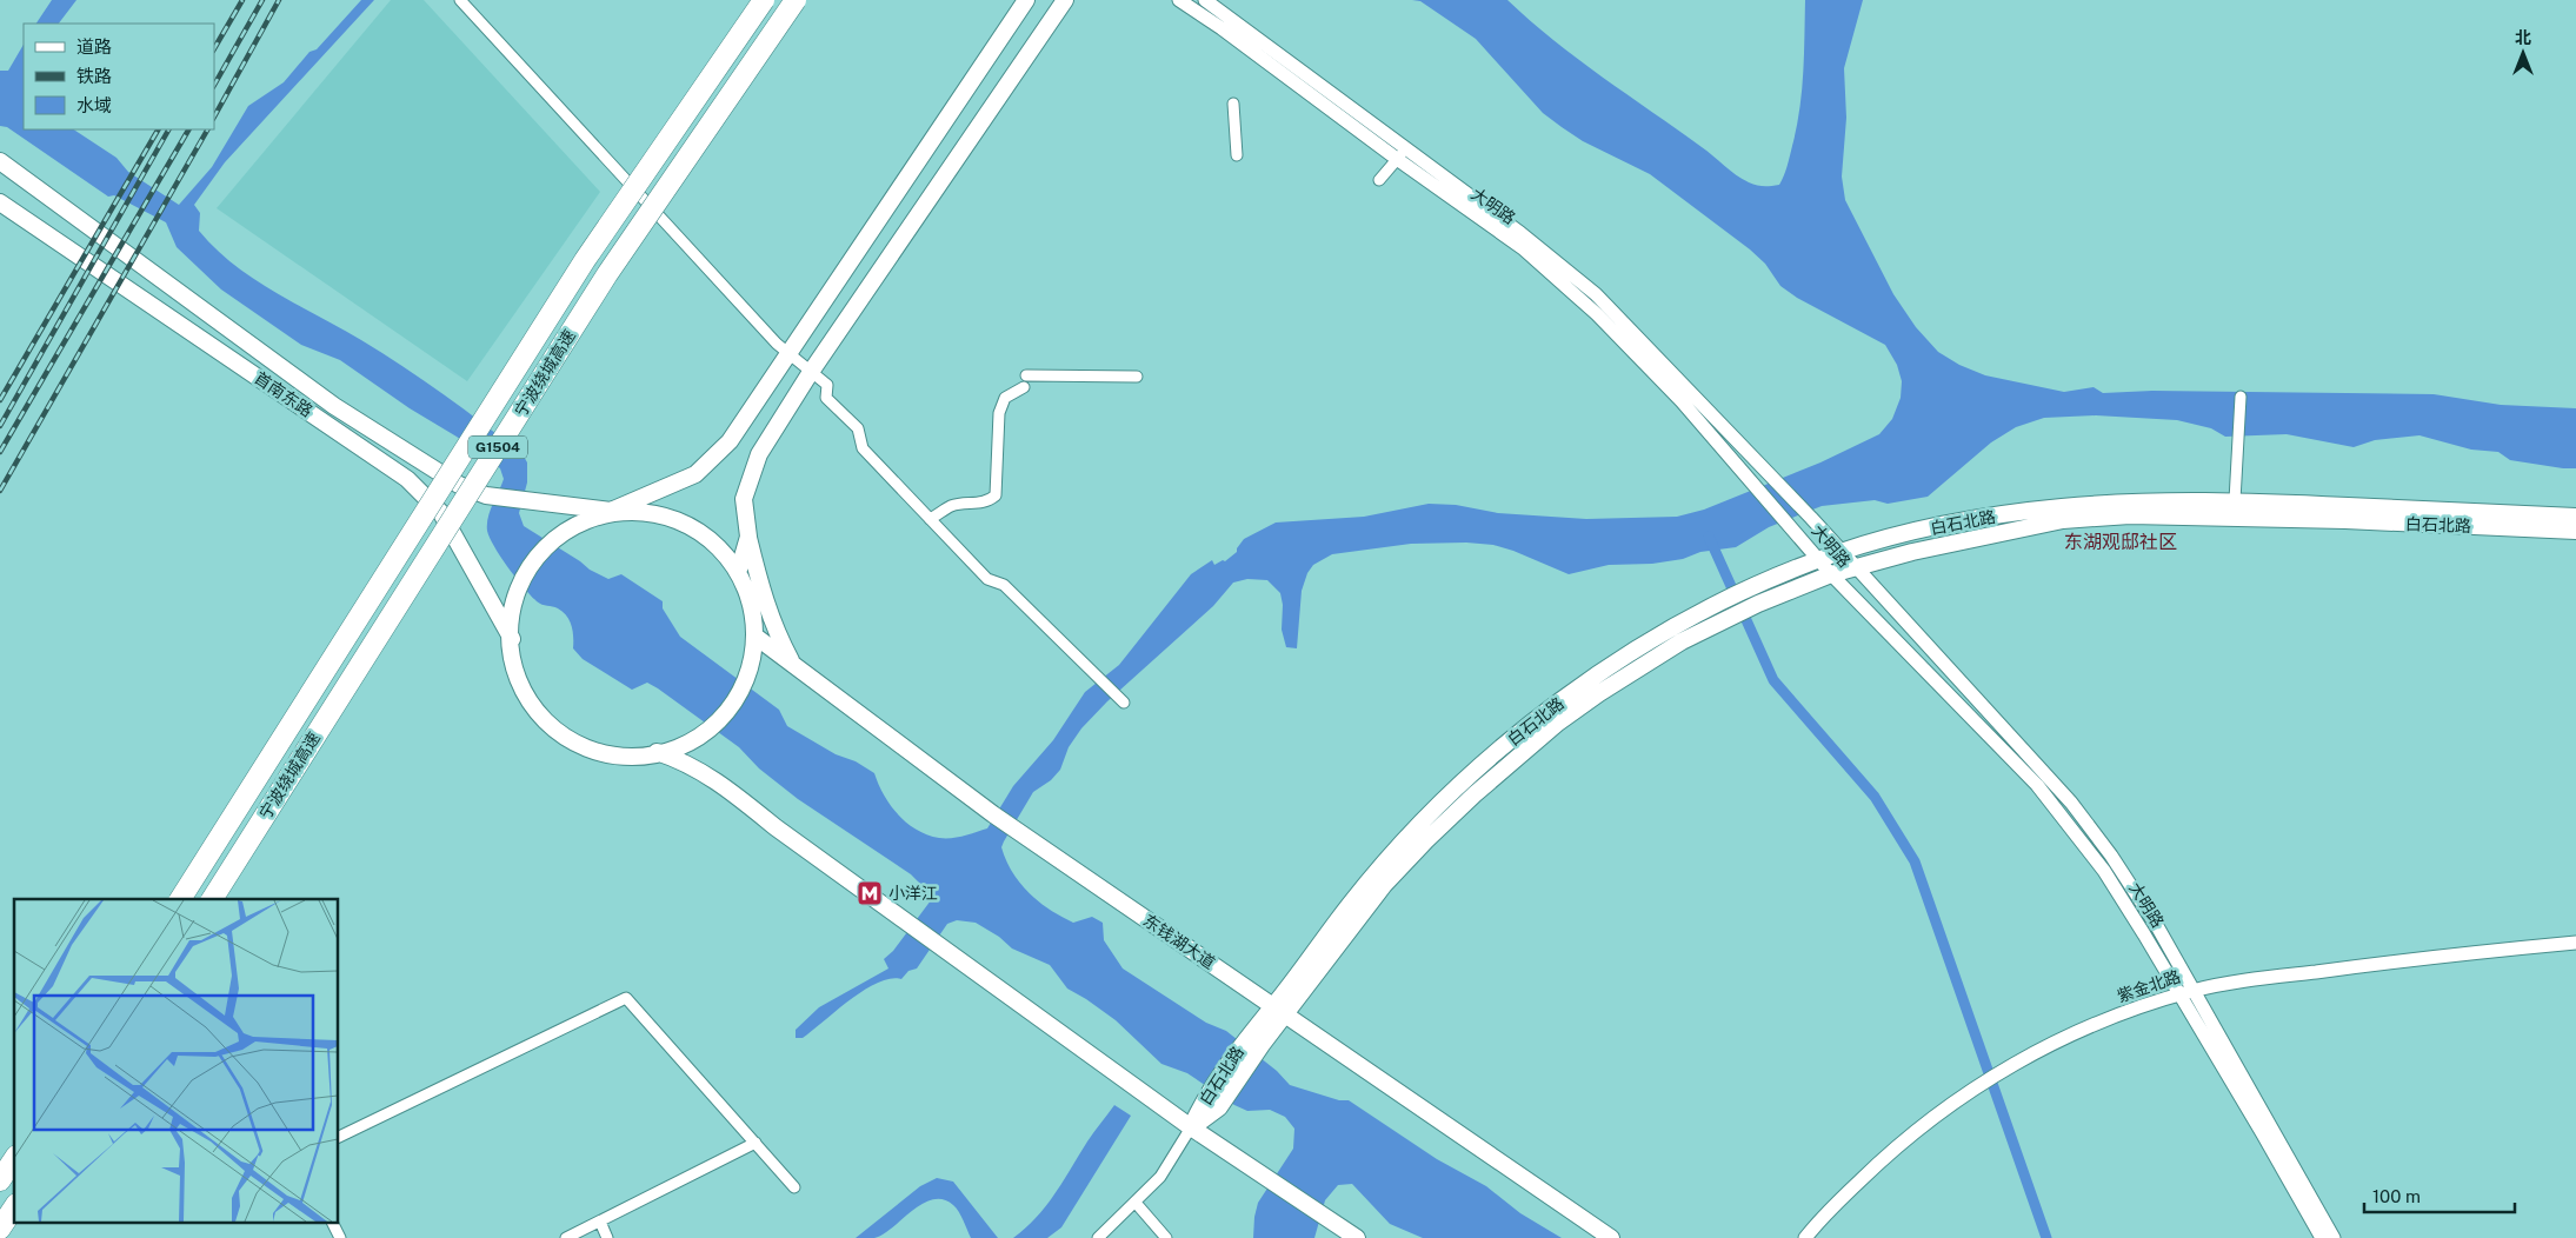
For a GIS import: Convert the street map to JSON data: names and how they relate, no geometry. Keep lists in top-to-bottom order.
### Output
{
  "streets": {
    "highway": ["宁波绕城高速", "G1504"],
    "main road": ["首南东路", "白石北路", "东钱湖大道"],
    "street": ["大明路", "紫金北路"]
  },
  "crossings": [
    ["大明路", "白石北路"],
    ["大明路", "紫金北路"],
    ["首南东路", "东钱湖大道"],
    ["白石北路", "东钱湖大道"]
  ],
  "districts": ["东湖观邸社区"],
  "places": {
    "metro station": ["小洋江"]
  },
  "legend": ["道路", "铁路", "水域"],
  "scale_bar": "100 m",
  "north": "top"
}
